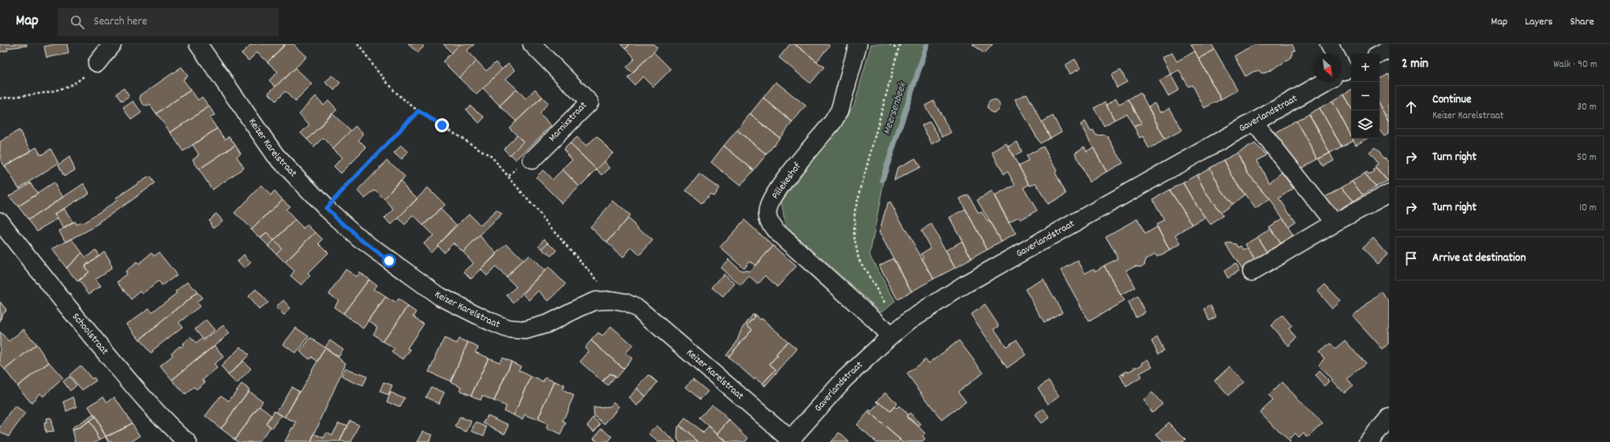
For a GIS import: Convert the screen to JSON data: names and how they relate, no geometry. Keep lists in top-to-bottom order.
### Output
{
  "streets": {
    "street": [
      "Gaverlandstraat",
      "Marnixstraat",
      "Keizer Karelstraat",
      "Pillekeshof",
      "Schoolstraat"
    ]
  },
  "crossings": [
    ["Gaverlandstraat", "Keizer Karelstraat"],
    ["Gaverlandstraat", "Pillekeshof"]
  ],
  "water": ["Meersenbeek"],
  "north": "bottom right",
  "page": {
    "header": "Map",
    "search": "Search here",
    "nav": ["Map", "Layers", "Share"],
    "heading": ["2 min", "Walk · 90 m"],
    "map_buttons": ["+", "−"],
    "list": [
      ["Continue", "Keizer Karelstraat", "30 m"],
      ["Turn right", "50 m"],
      ["Turn right", "10 m"],
      "Arrive at destination"
    ]
  }
}
